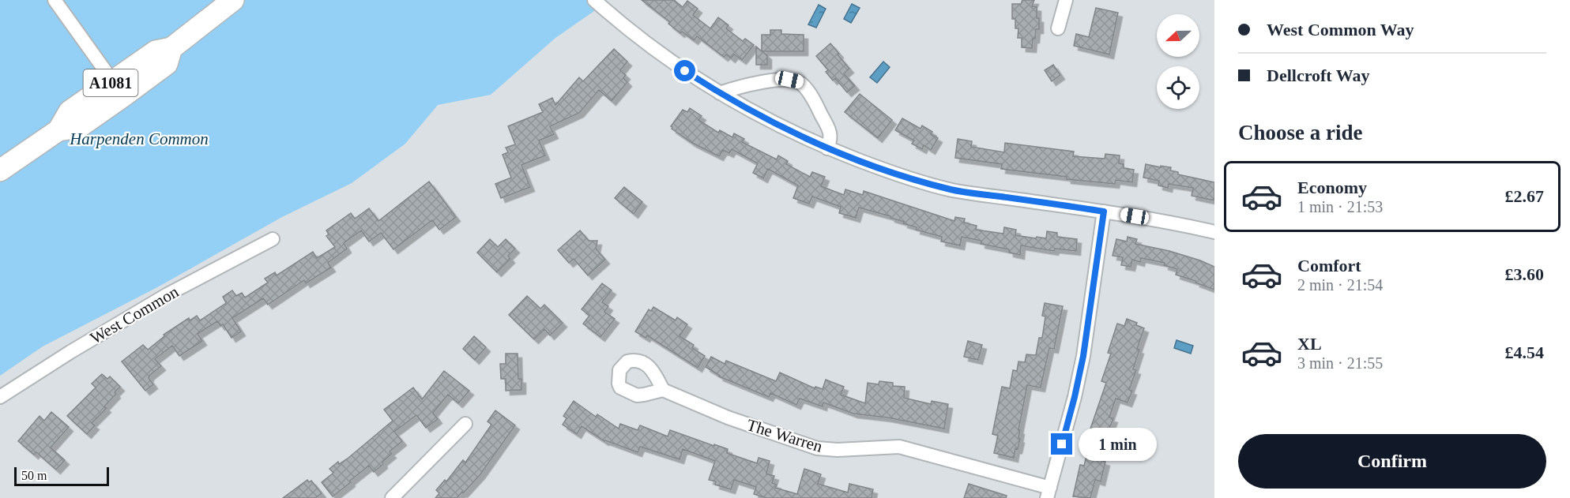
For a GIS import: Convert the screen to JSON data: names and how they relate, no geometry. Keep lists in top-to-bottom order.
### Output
{
  "streets": {
    "main road": ["A1081"],
    "street": ["West Common", "The Warren"]
  },
  "parks": ["Harpenden Common"],
  "scale_bar": "50 m",
  "north": "left",
  "page": {
    "banner": ["West Common Way", "Dellcroft Way"],
    "heading": "Choose a ride",
    "list": [
      {
        "name": "Economy",
        "note": "1 min · 21:53",
        "value": "£2.67"
      },
      {
        "name": "Comfort",
        "note": "2 min · 21:54",
        "value": "£3.60"
      },
      {
        "name": "XL",
        "note": "3 min · 21:55",
        "value": "£4.54"
      }
    ],
    "buttons": "Confirm",
    "bubble": "1 min",
    "scale": "50 m"
  }
}
